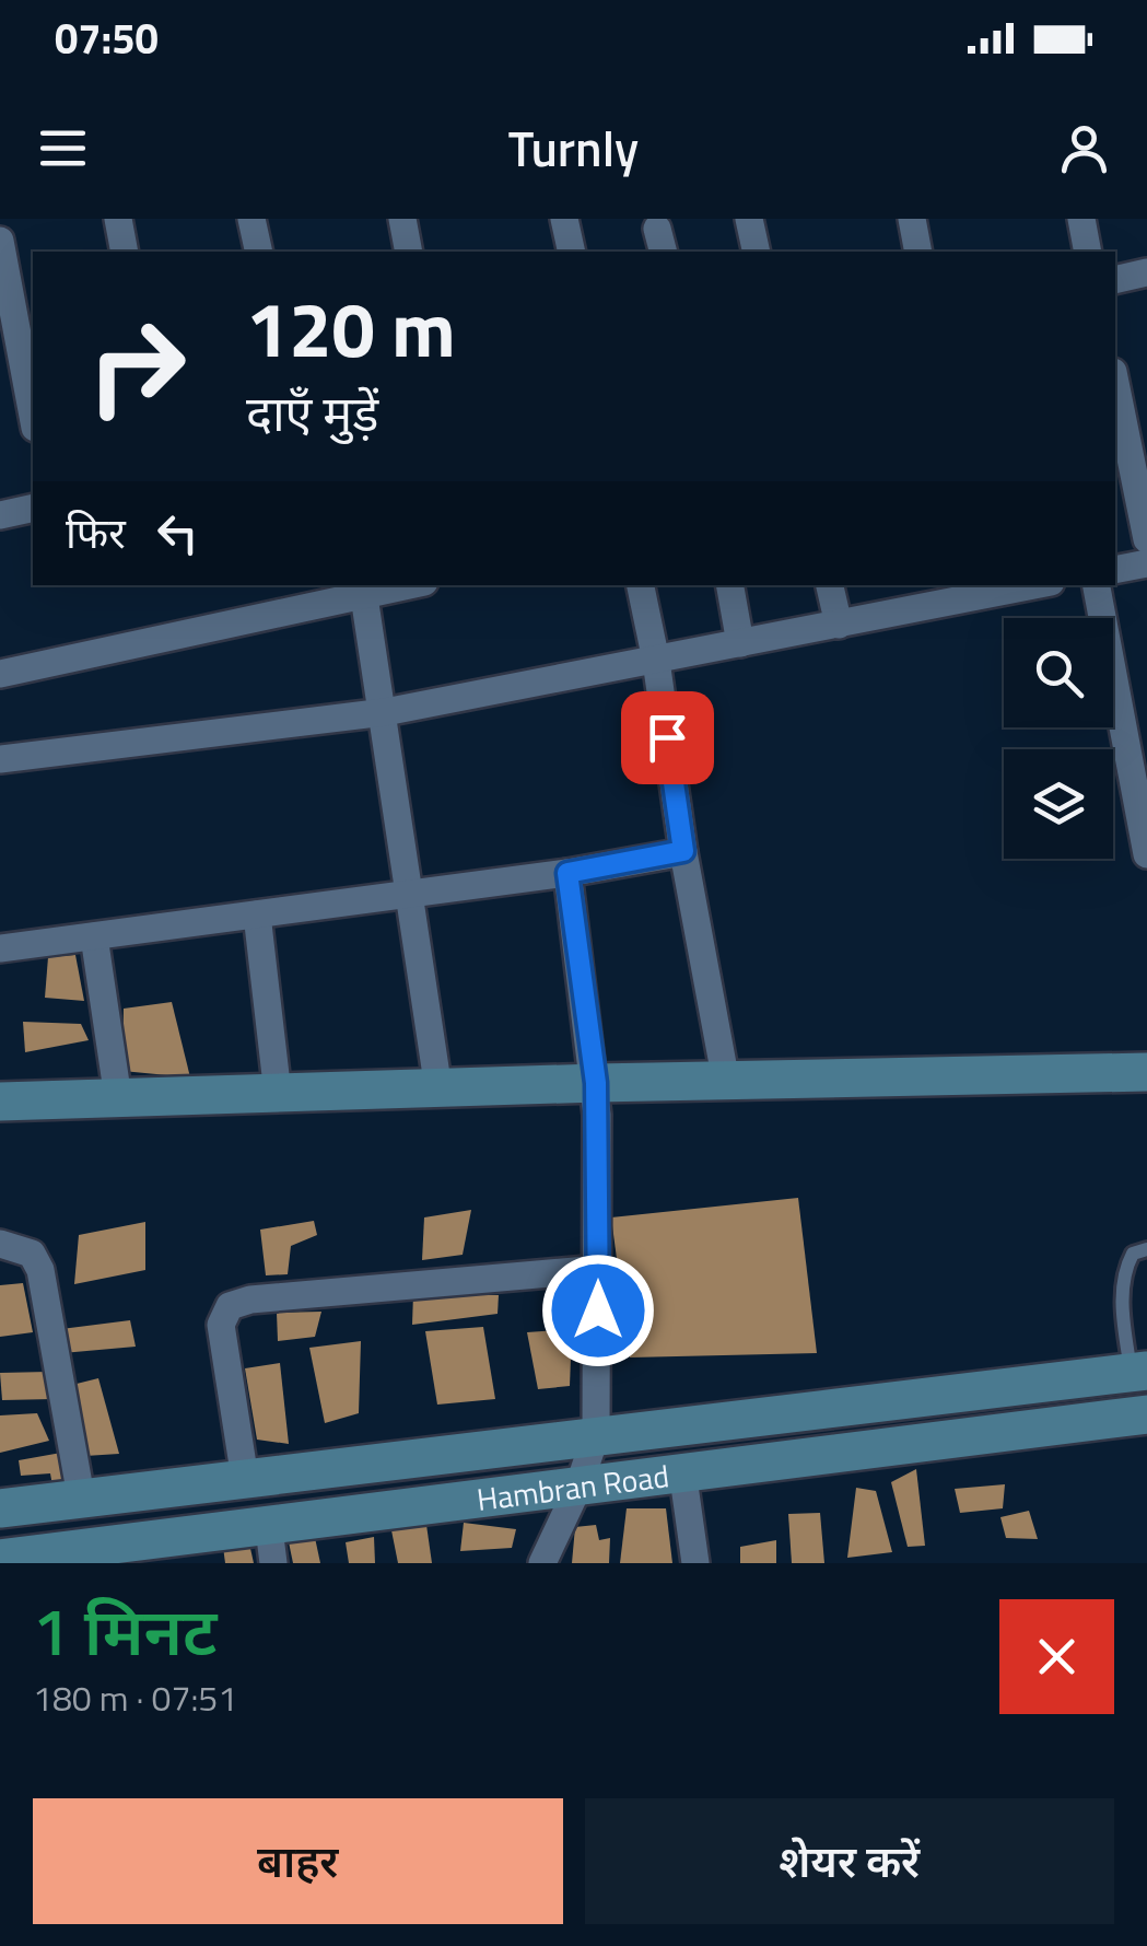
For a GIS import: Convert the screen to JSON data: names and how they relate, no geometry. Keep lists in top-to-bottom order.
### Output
{
  "streets": {
    "main road": ["Hambran Road"]
  },
  "page": {
    "status": "07:50",
    "header": "Turnly",
    "turn": ["120 m", "दाएँ मुड़ें"],
    "then": "फिर",
    "heading": ["1 मिनट", "180 m · 07:51"],
    "buttons": ["बाहर", "शेयर करें"]
  }
}
